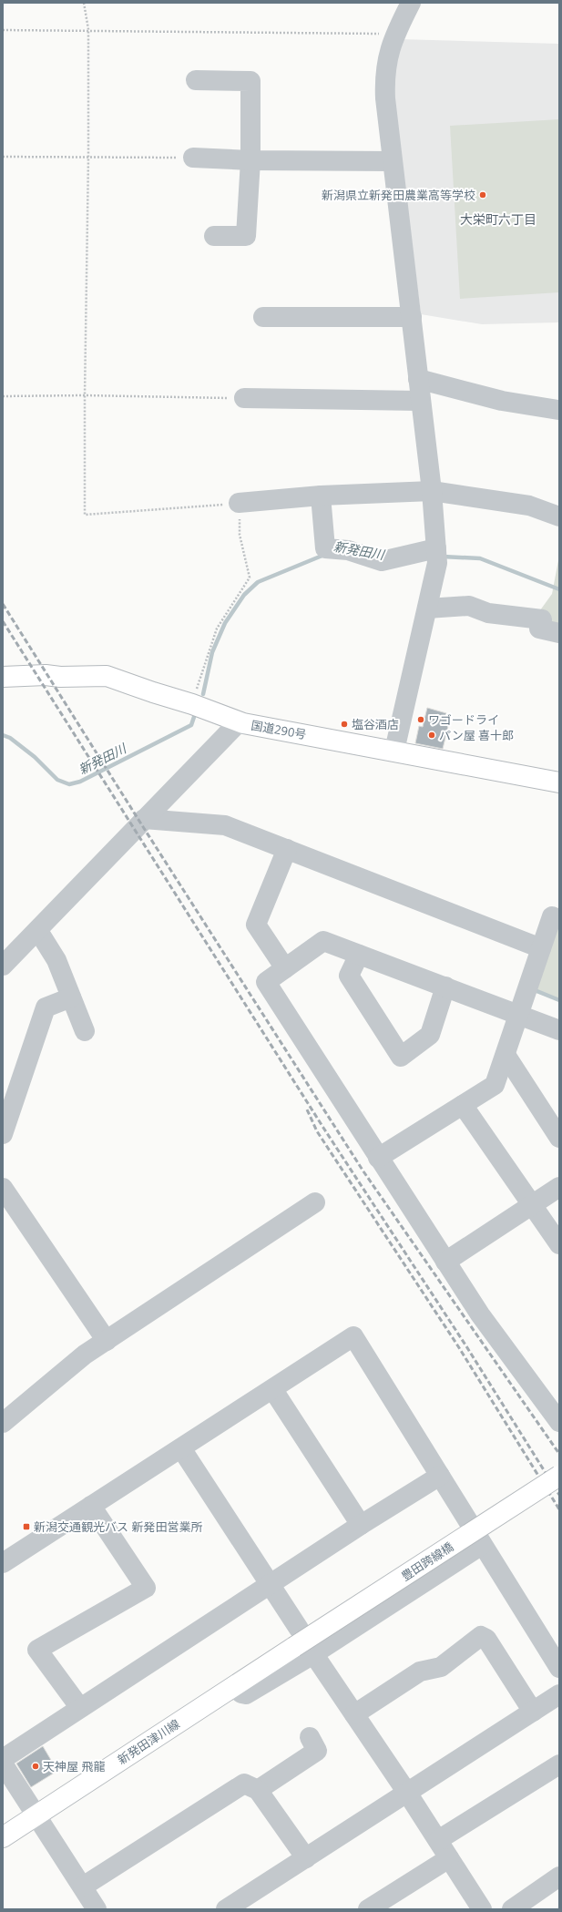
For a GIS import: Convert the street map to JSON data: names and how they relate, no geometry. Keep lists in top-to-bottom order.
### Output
{
  "streets": {
    "main road": ["国道290号", "豊田跨線橋", "新発田津川線"]
  },
  "crossings": [
    ["豊田跨線橋", "新発田津川線"]
  ],
  "districts": ["大栄町六丁目"],
  "water": ["新発田川"],
  "places": {
    "other": [
      "新潟県立新発田農業高等学校",
      "ワゴードライ",
      "塩谷酒店",
      "パン屋 喜十郎",
      "天神屋 飛龍"
    ],
    "transit": ["新潟交通観光バス 新発田営業所"]
  }
}
